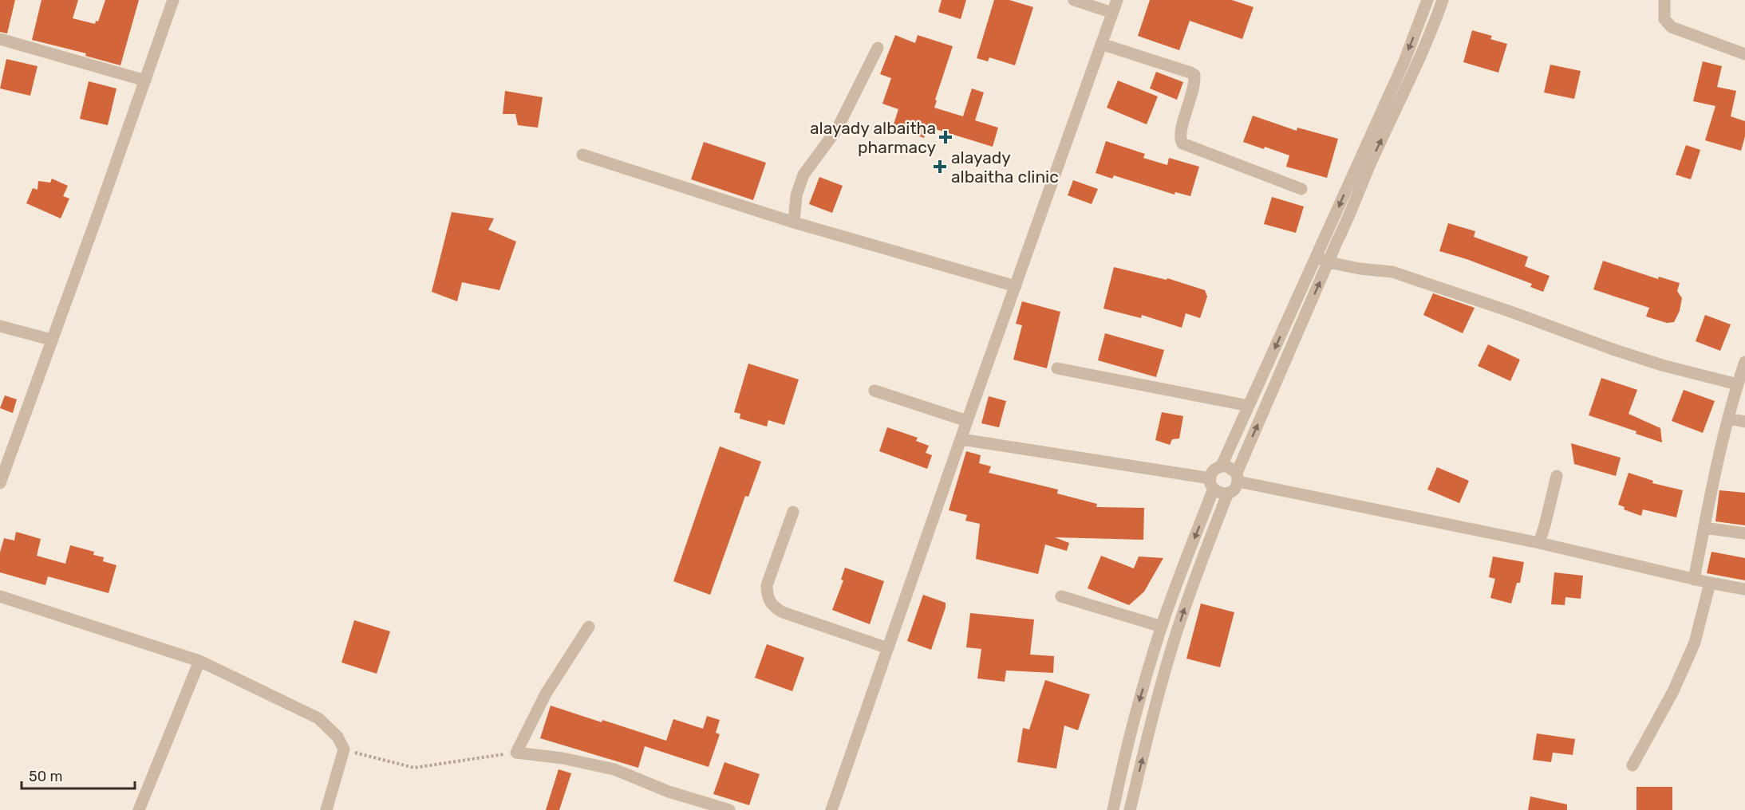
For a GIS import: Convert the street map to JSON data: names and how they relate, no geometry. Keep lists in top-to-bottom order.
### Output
{
  "places": {
    "health": ["alayady albaitha pharmacy", "alayady albaitha clinic"]
  },
  "scale_bar": "50 m"
}
